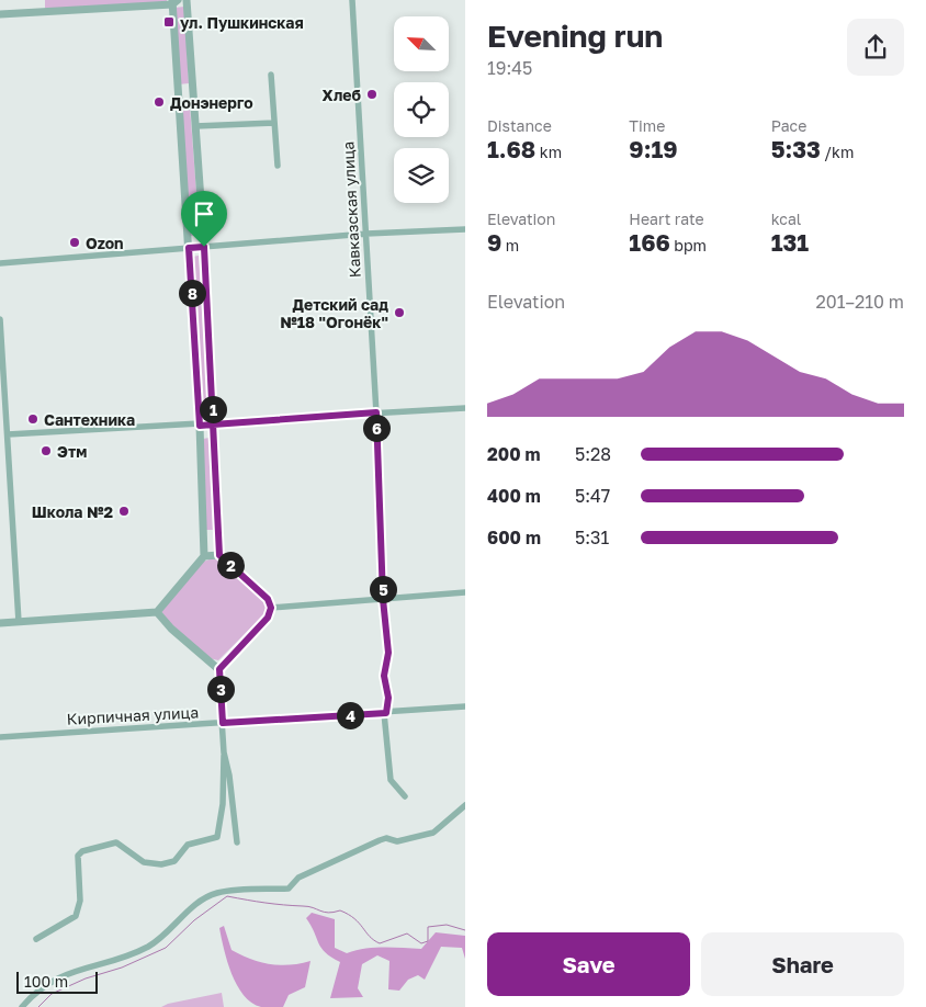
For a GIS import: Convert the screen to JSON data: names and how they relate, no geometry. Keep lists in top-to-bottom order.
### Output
{
  "streets": {
    "street": ["Кавказская улица", "Кирпичная улица"]
  },
  "crossings": [
    ["Кавказская улица", "Кирпичная улица"]
  ],
  "places": {
    "transit": ["ул. Пушкинская"],
    "other": [
      "Хлеб",
      "Донэнерго",
      "Ozon",
      "Детский сад №18 \"Огонёк\"",
      "Сантехника",
      "Этм",
      "Школа №2"
    ]
  },
  "scale_bar": "100 m",
  "north": "top left",
  "page": {
    "heading": ["Evening run", "19:45"],
    "stats": [
      ["Distance", "1.68 km"],
      ["Time", "9:19"],
      ["Pace", "5:33 /km"],
      ["Elevation", "9 m"],
      ["Heart rate", "166 bpm"],
      ["kcal", "131"]
    ],
    "pins": [
      "8",
      "1",
      "6",
      "2",
      "5",
      "3",
      "4"
    ],
    "chart": ["Elevation", "201–210 m"],
    "list": [
      {
        "name": "200 m",
        "note": "5:28"
      },
      {
        "name": "400 m",
        "note": "5:47"
      },
      {
        "name": "600 m",
        "note": "5:31"
      }
    ],
    "buttons": ["Save", "Share"],
    "scale": "100 m"
  }
}
